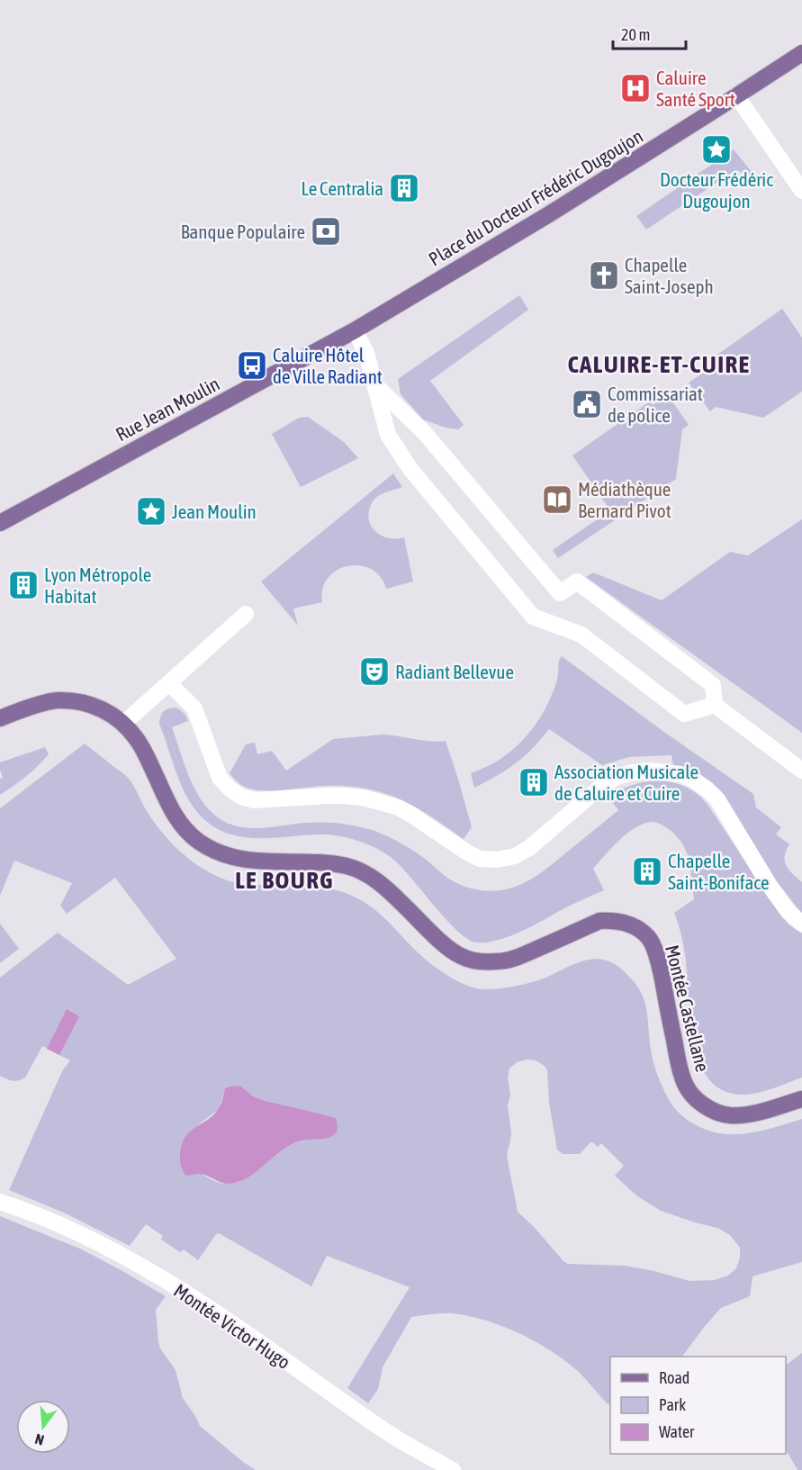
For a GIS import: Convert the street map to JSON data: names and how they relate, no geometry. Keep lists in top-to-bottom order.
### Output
{
  "streets": {
    "main road": ["Place du Docteur Frédéric Dugoujon", "Rue Jean Moulin", "Montée Castellane"],
    "street": ["Montée Victor Hugo"]
  },
  "crossings": [
    ["Place du Docteur Frédéric Dugoujon", "Rue Jean Moulin"]
  ],
  "districts": ["CALUIRE-ET-CUIRE", "LE BOURG"],
  "places": {
    "hospital": ["Caluire Santé Sport"],
    "place": ["Docteur Frédéric Dugoujon", "Jean Moulin"],
    "building": [
      "Le Centralia",
      "Lyon Métropole Habitat",
      "Association Musicale de Caluire et Cuire",
      "Chapelle Saint-Boniface"
    ],
    "bank": ["Banque Populaire"],
    "church": ["Chapelle Saint-Joseph"],
    "bus stop": ["Caluire Hôtel de Ville Radiant"],
    "public building": ["Commissariat de police"],
    "library": ["Médiathèque Bernard Pivot"],
    "theatre": ["Radiant Bellevue"]
  },
  "legend": ["Road", "Park", "Water"],
  "scale_bar": "20 m",
  "north": "bottom"
}
